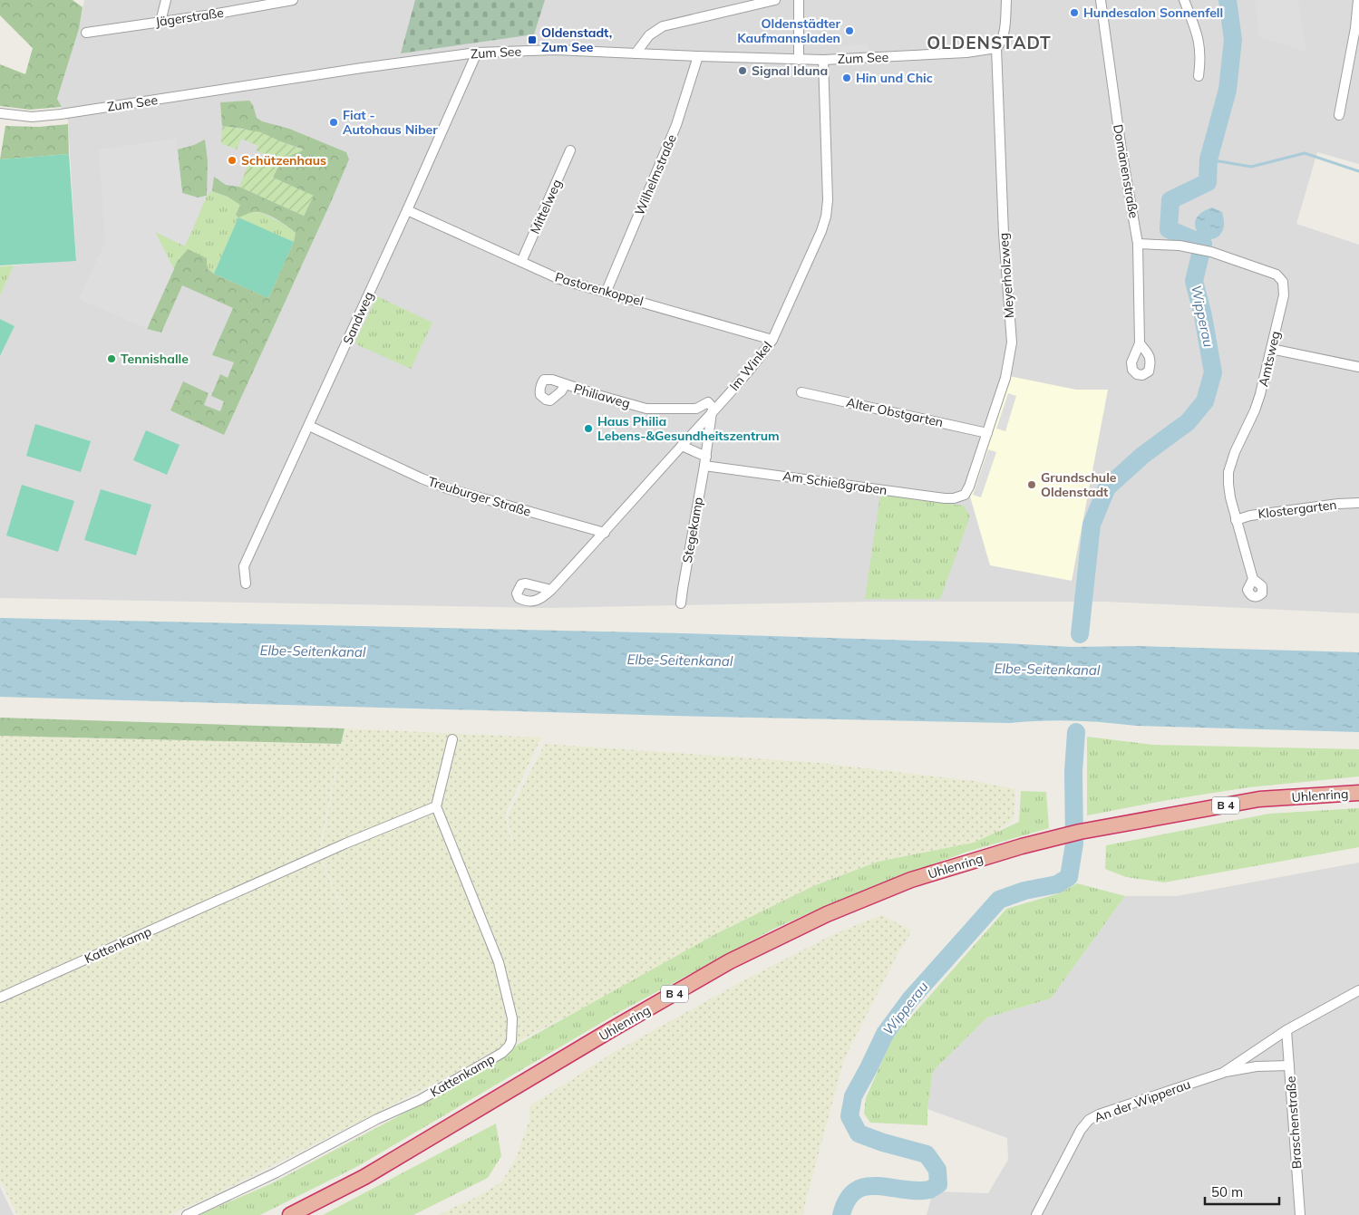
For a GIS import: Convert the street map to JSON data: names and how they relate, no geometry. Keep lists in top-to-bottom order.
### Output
{
  "streets": {
    "highway": ["Uhlenring", "B 4"],
    "street": [
      "Jägerstraße",
      "Zum See",
      "Domänenstraße",
      "Wilhelmstraße",
      "Mittelweg",
      "Meyerholzweg",
      "Pastorenkoppel",
      "Sandweg",
      "Amtsweg",
      "Im Winkel",
      "Philiaweg",
      "Alter Obstgarten",
      "Am Schießgraben",
      "Treuburger Straße",
      "Klostergarten",
      "Stegekamp",
      "Kattenkamp",
      "An der Wipperau",
      "Braschenstraße"
    ]
  },
  "crossings": [
    ["Zum See", "Wilhelmstraße"],
    ["Zum See", "Meyerholzweg"],
    ["Zum See", "Sandweg"],
    ["Zum See", "Im Winkel"],
    ["Domänenstraße", "Amtsweg"],
    ["Wilhelmstraße", "Pastorenkoppel"],
    ["Mittelweg", "Pastorenkoppel"],
    ["Meyerholzweg", "Alter Obstgarten"],
    ["Meyerholzweg", "Am Schießgraben"],
    ["Pastorenkoppel", "Sandweg"],
    ["Pastorenkoppel", "Im Winkel"],
    ["Sandweg", "Treuburger Straße"],
    ["Amtsweg", "Klostergarten"],
    ["Im Winkel", "Philiaweg"],
    ["Im Winkel", "Treuburger Straße"],
    ["Im Winkel", "Stegekamp"],
    ["Philiaweg", "Stegekamp"],
    ["Am Schießgraben", "Stegekamp"],
    ["An der Wipperau", "Braschenstraße"]
  ],
  "districts": ["OLDENSTADT"],
  "water": ["Wipperau", "Elbe-Seitenkanal"],
  "places": {
    "other": [
      "Hundesalon Sonnenfell",
      "Oldenstädter Kaufmannsladen",
      "Signal Iduna",
      "Hin und Chic",
      "Fiat - Autohaus Niber",
      "Schützenhaus",
      "Tennishalle",
      "Haus Philia Lebens-&Gesundheitszentrum",
      "Grundschule Oldenstadt"
    ],
    "transit": ["Oldenstadt, Zum See"]
  },
  "scale_bar": "50 m"
}
